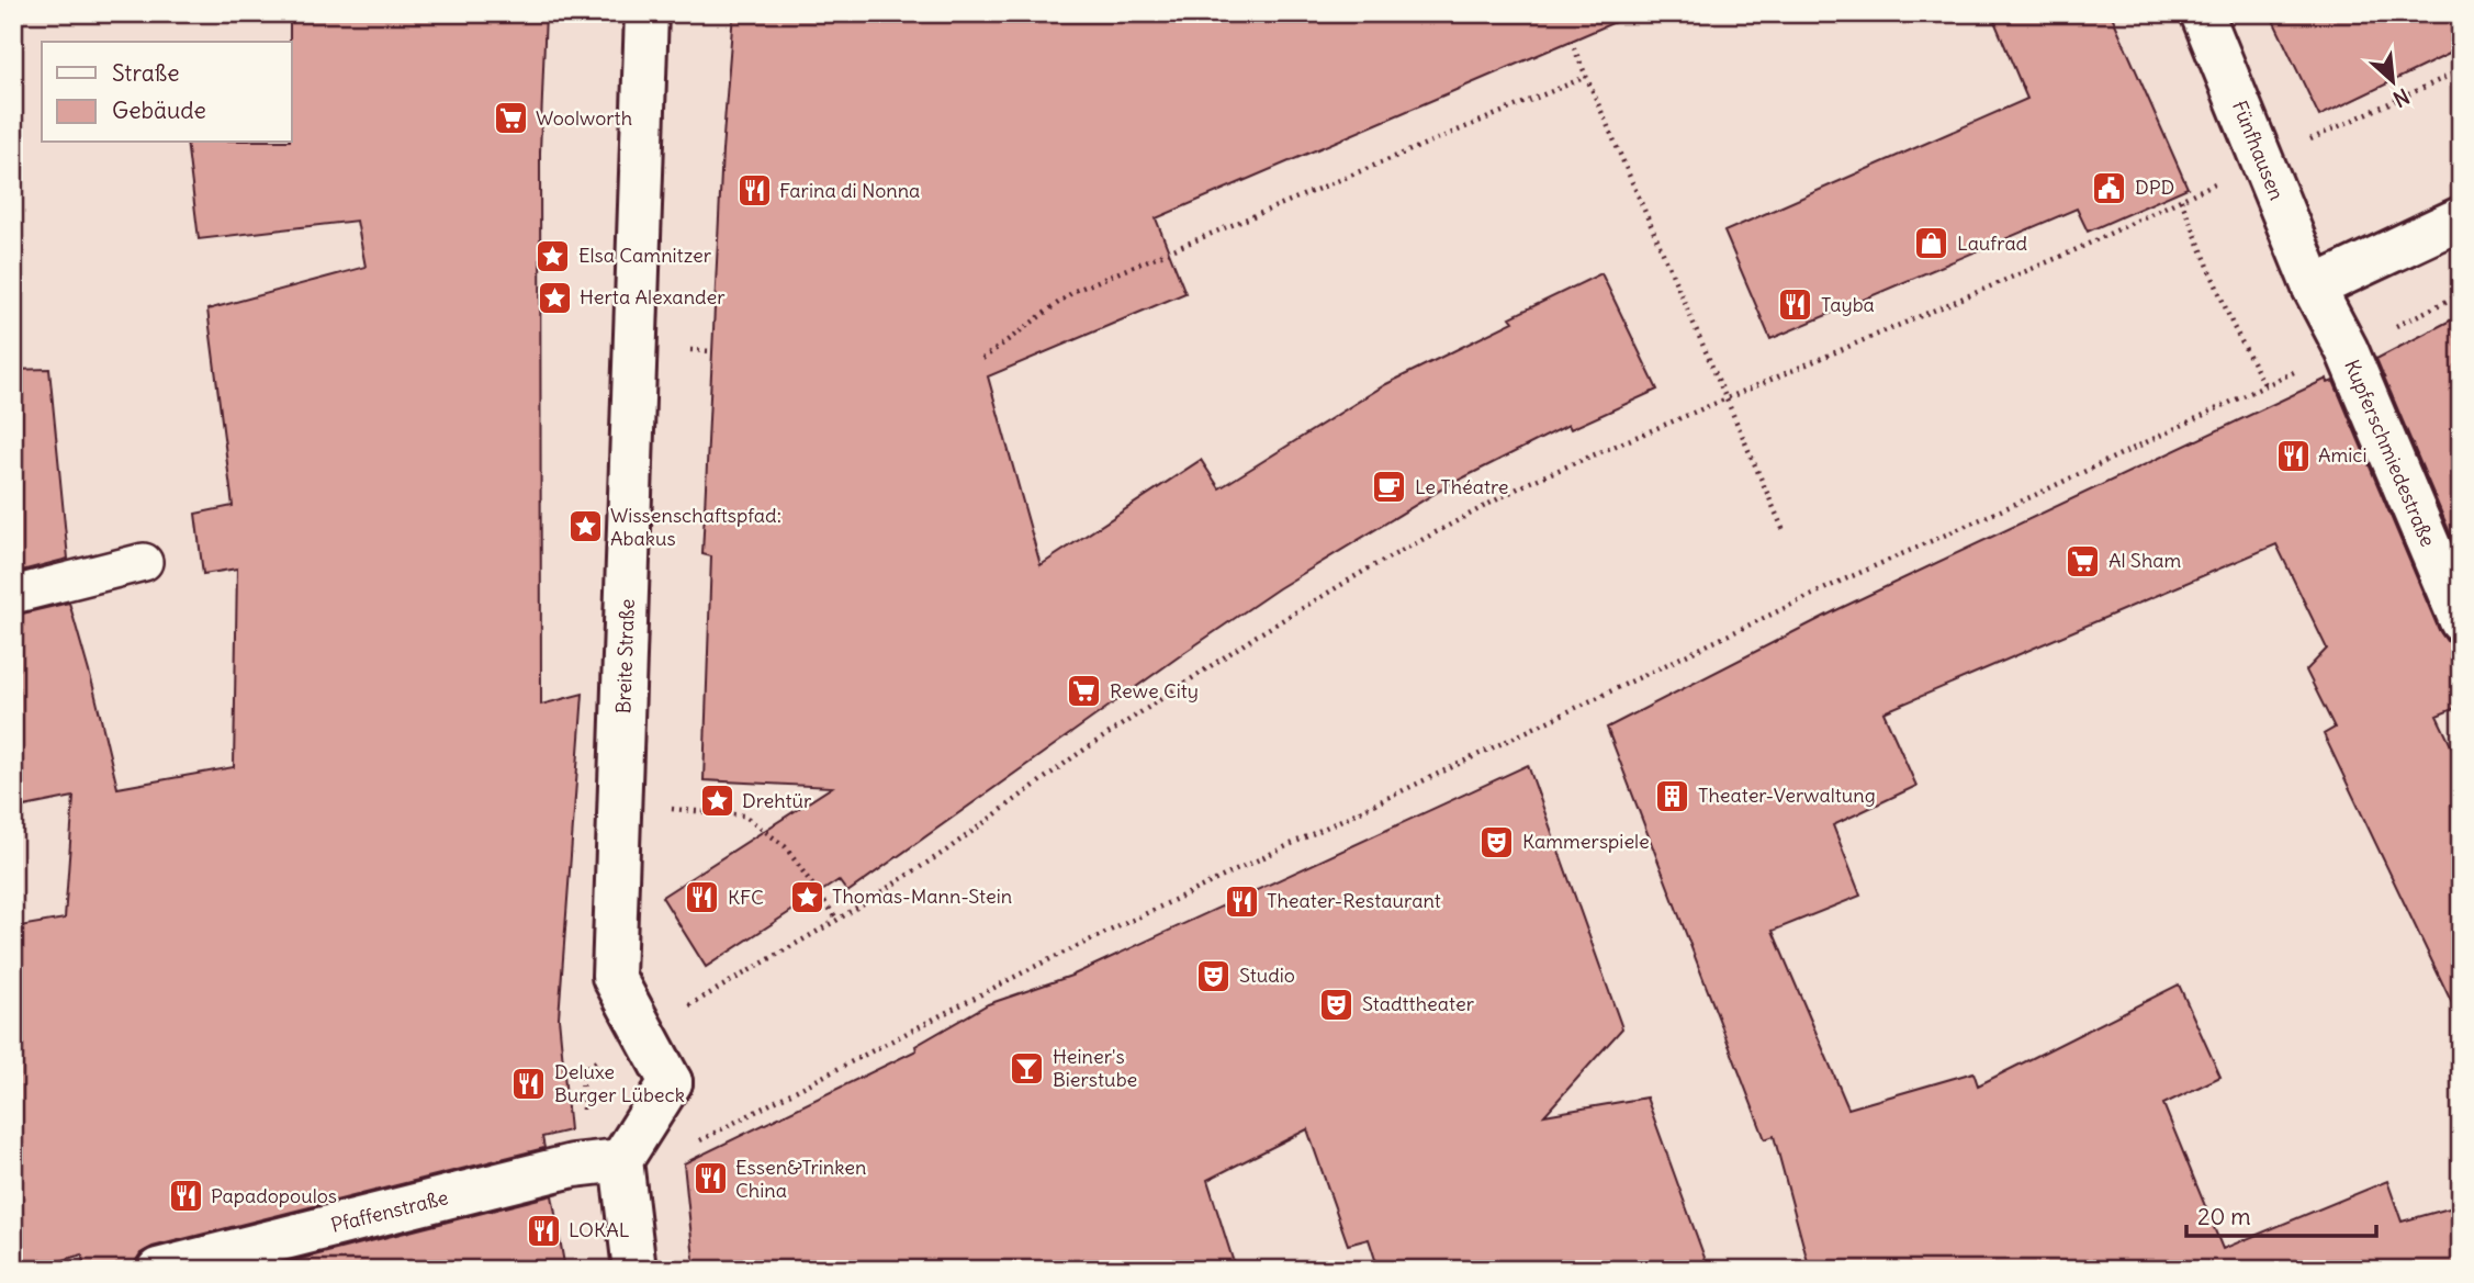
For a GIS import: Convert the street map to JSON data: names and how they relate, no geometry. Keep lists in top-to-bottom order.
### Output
{
  "streets": {
    "street": [
      "Fünfhausen",
      "Kupferschmiedestraße",
      "Breite Straße",
      "Pfaffenstraße"
    ]
  },
  "crossings": [
    ["Fünfhausen", "Kupferschmiedestraße"],
    ["Breite Straße", "Pfaffenstraße"]
  ],
  "places": {
    "supermarket": ["Woolworth", "Al Sham", "Rewe City"],
    "public building": ["DPD"],
    "restaurant": [
      "Farina di Nonna",
      "Tayba",
      "Amici",
      "KFC",
      "Theater-Restaurant",
      "Deluxe Burger Lübeck",
      "Essen&Trinken China",
      "Papadopoulos",
      "LOKAL"
    ],
    "shop": ["Laufrad"],
    "place": [
      "Elsa Camnitzer",
      "Herta Alexander",
      "Wissenschaftspfad: Abakus",
      "Drehtür",
      "Thomas-Mann-Stein"
    ],
    "cafe": ["Le Théatre"],
    "building": ["Theater-Verwaltung"],
    "theatre": ["Kammerspiele", "Studio", "Stadttheater"],
    "bar": ["Heiner's Bierstube"]
  },
  "legend": ["Straße", "Gebäude"],
  "scale_bar": "20 m",
  "north": "bottom right"
}
